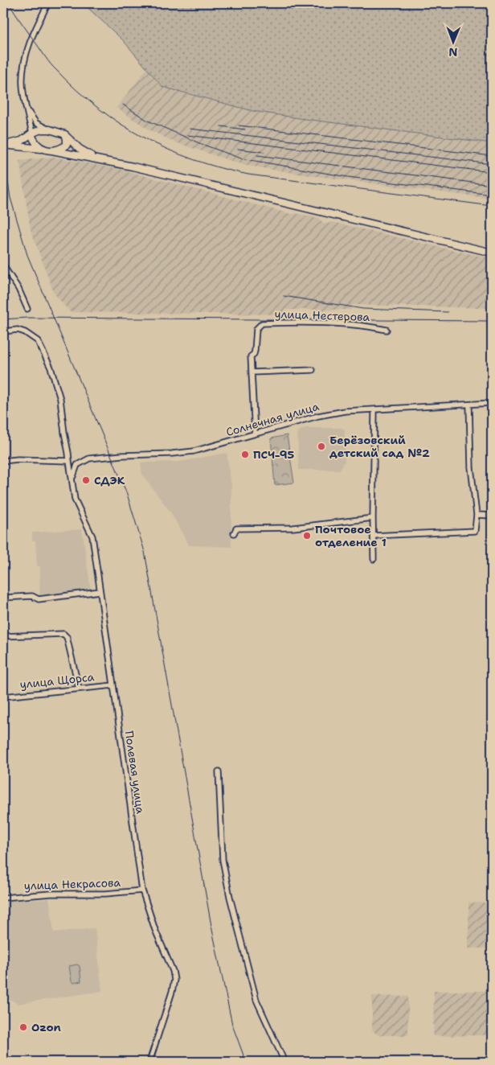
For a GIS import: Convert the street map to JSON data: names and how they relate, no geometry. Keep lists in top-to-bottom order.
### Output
{
  "streets": {
    "street": [
      "улица Нестерова",
      "Солнечная улица",
      "улица Щорса",
      "Полевая улица",
      "улица Некрасова"
    ]
  },
  "crossings": [
    ["улица Нестерова", "Солнечная улица"],
    ["Солнечная улица", "Полевая улица"],
    ["улица Щорса", "Полевая улица"],
    ["Полевая улица", "улица Некрасова"]
  ],
  "places": [
    "Берёзовский детский сад №2",
    "ПСЧ-95",
    "СДЭК",
    "Почтовое отделение 1",
    "Ozon"
  ],
  "north": "bottom"
}
